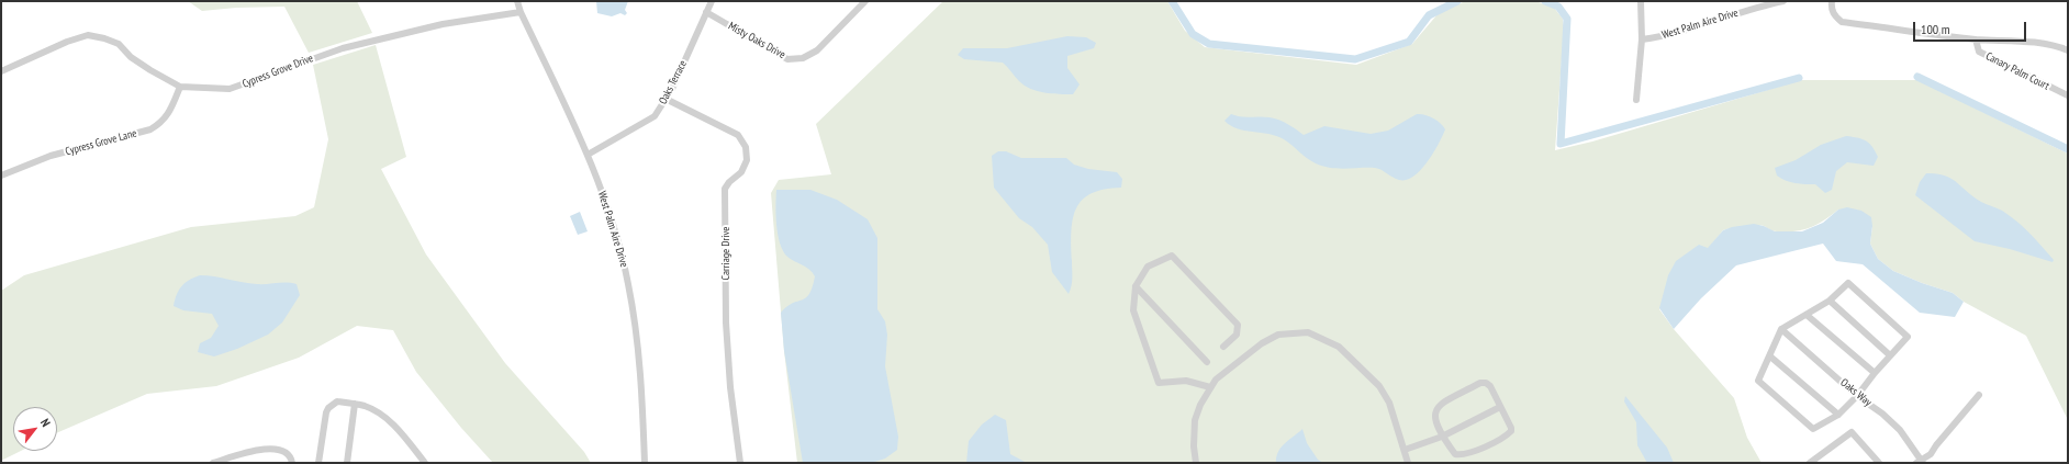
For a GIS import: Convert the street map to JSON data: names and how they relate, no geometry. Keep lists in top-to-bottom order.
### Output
{
  "streets": {
    "street": [
      "West Palm Aire Drive",
      "Misty Oaks Drive",
      "Cypress Grove Drive",
      "Canary Palm Court",
      "Oaks Terrace",
      "Cypress Grove Lane",
      "Carriage Drive",
      "Oaks Way"
    ]
  },
  "crossings": [
    ["West Palm Aire Drive", "Cypress Grove Drive"],
    ["West Palm Aire Drive", "Oaks Terrace"],
    ["Misty Oaks Drive", "Oaks Terrace"],
    ["Cypress Grove Drive", "Cypress Grove Lane"],
    ["Oaks Terrace", "Carriage Drive"]
  ],
  "scale_bar": "100 m",
  "north": "top right"
}
